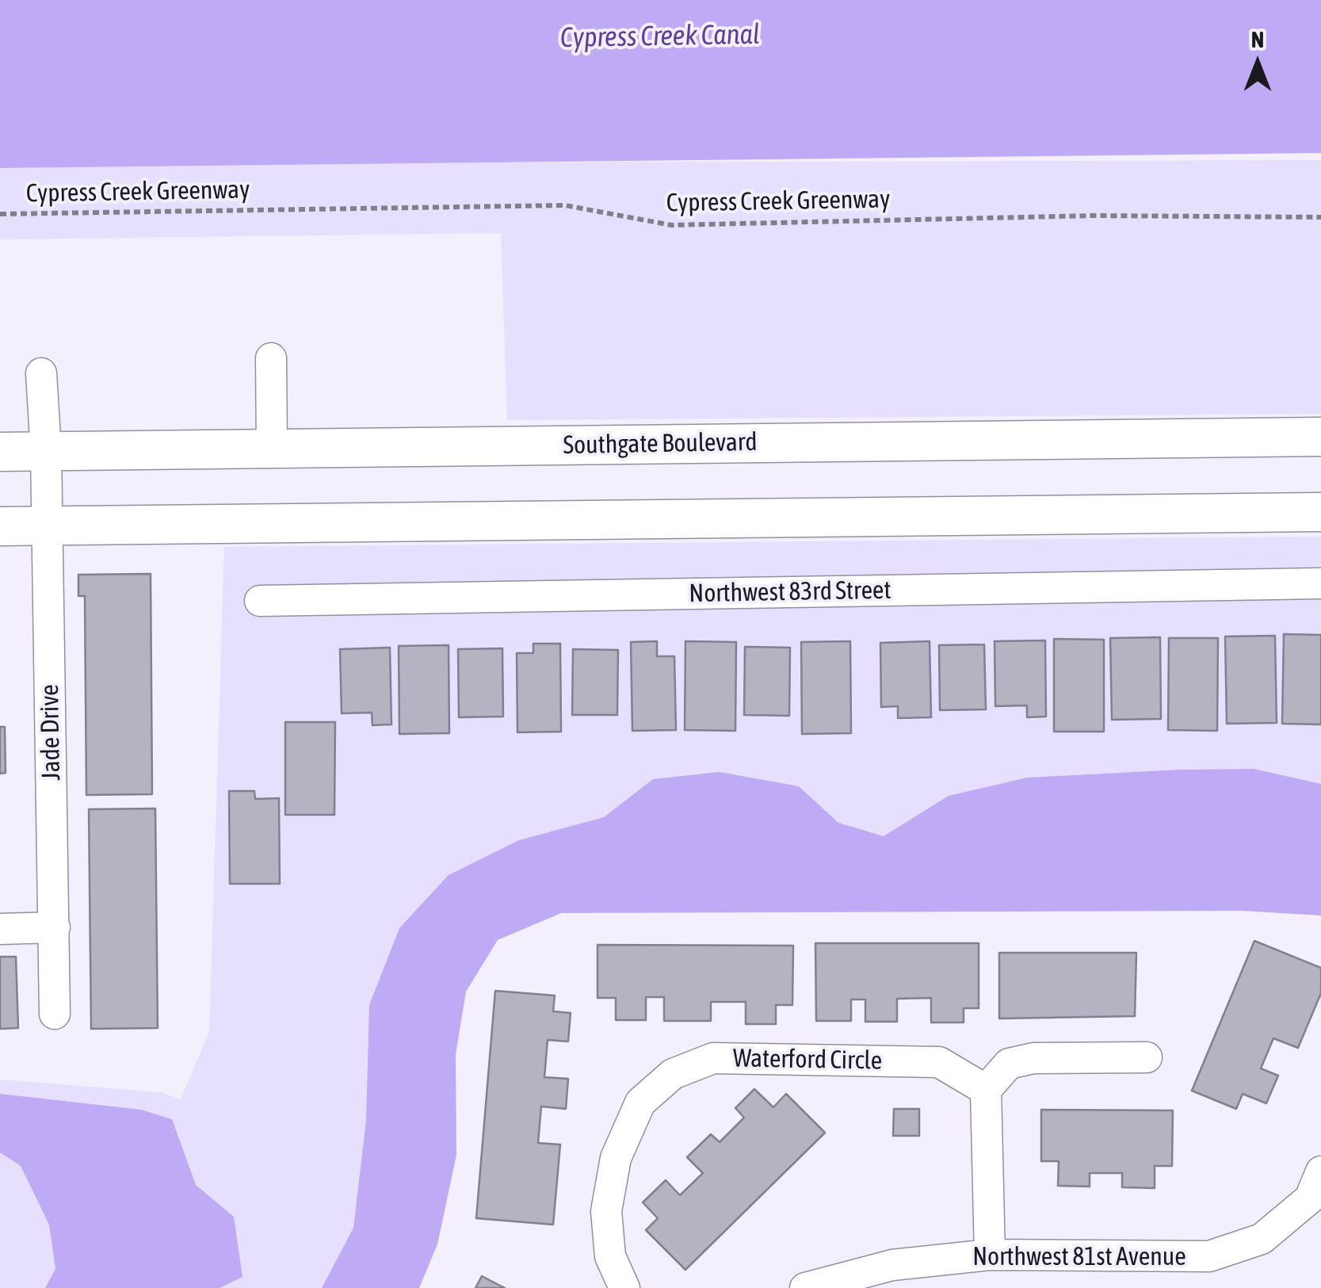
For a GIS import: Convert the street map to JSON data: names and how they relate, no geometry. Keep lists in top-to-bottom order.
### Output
{
  "streets": {
    "main road": ["Southgate Boulevard"],
    "street": [
      "Northwest 83rd Street",
      "Jade Drive",
      "Waterford Circle",
      "Northwest 81st Avenue"
    ],
    "path": ["Cypress Creek Greenway"]
  },
  "crossings": [
    ["Southgate Boulevard", "Jade Drive"]
  ],
  "water": ["Cypress Creek Canal"],
  "north": "top"
}
